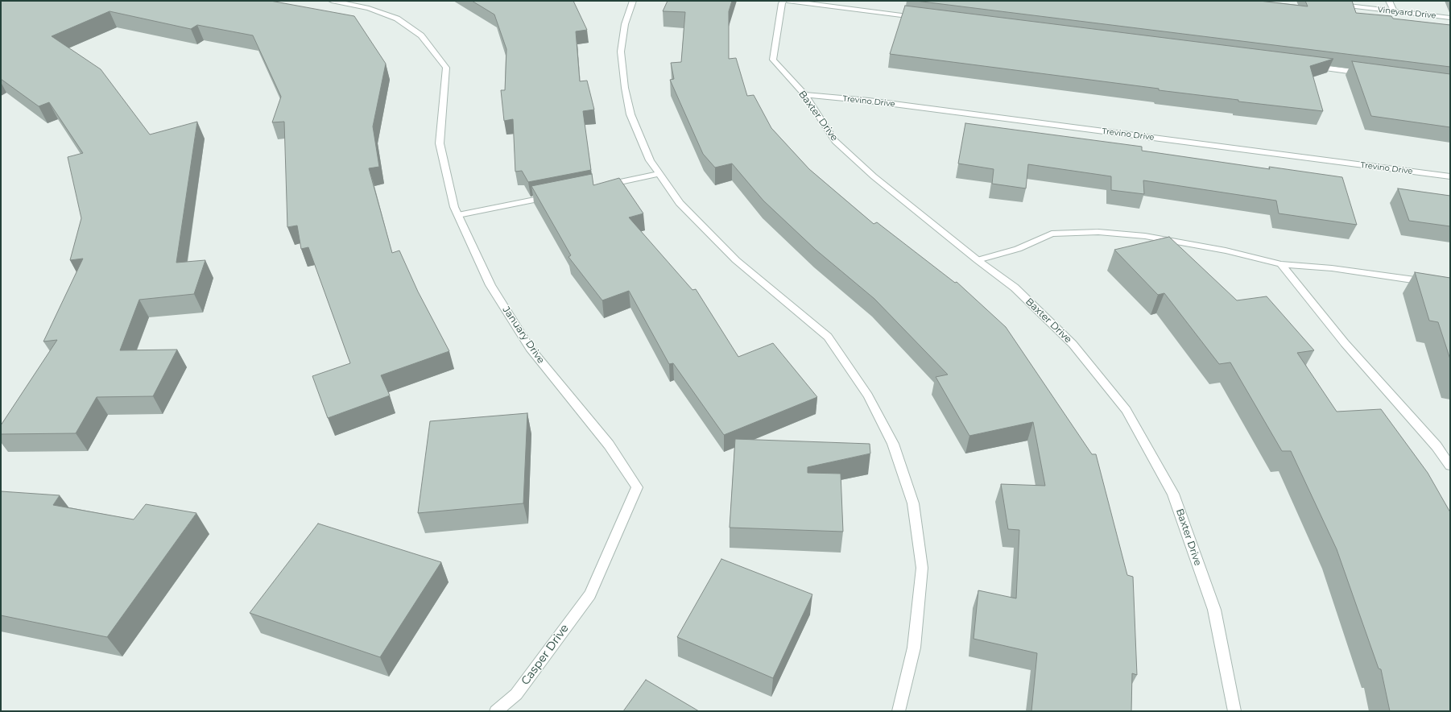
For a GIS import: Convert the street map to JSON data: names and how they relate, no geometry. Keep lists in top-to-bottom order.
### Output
{
  "streets": {
    "street": [
      "Vineyard Drive",
      "Trevino Drive",
      "Baxter Drive",
      "January Drive",
      "Casper Drive"
    ]
  },
  "crossings": [
    ["Trevino Drive", "Baxter Drive"],
    ["January Drive", "Casper Drive"]
  ]
}
